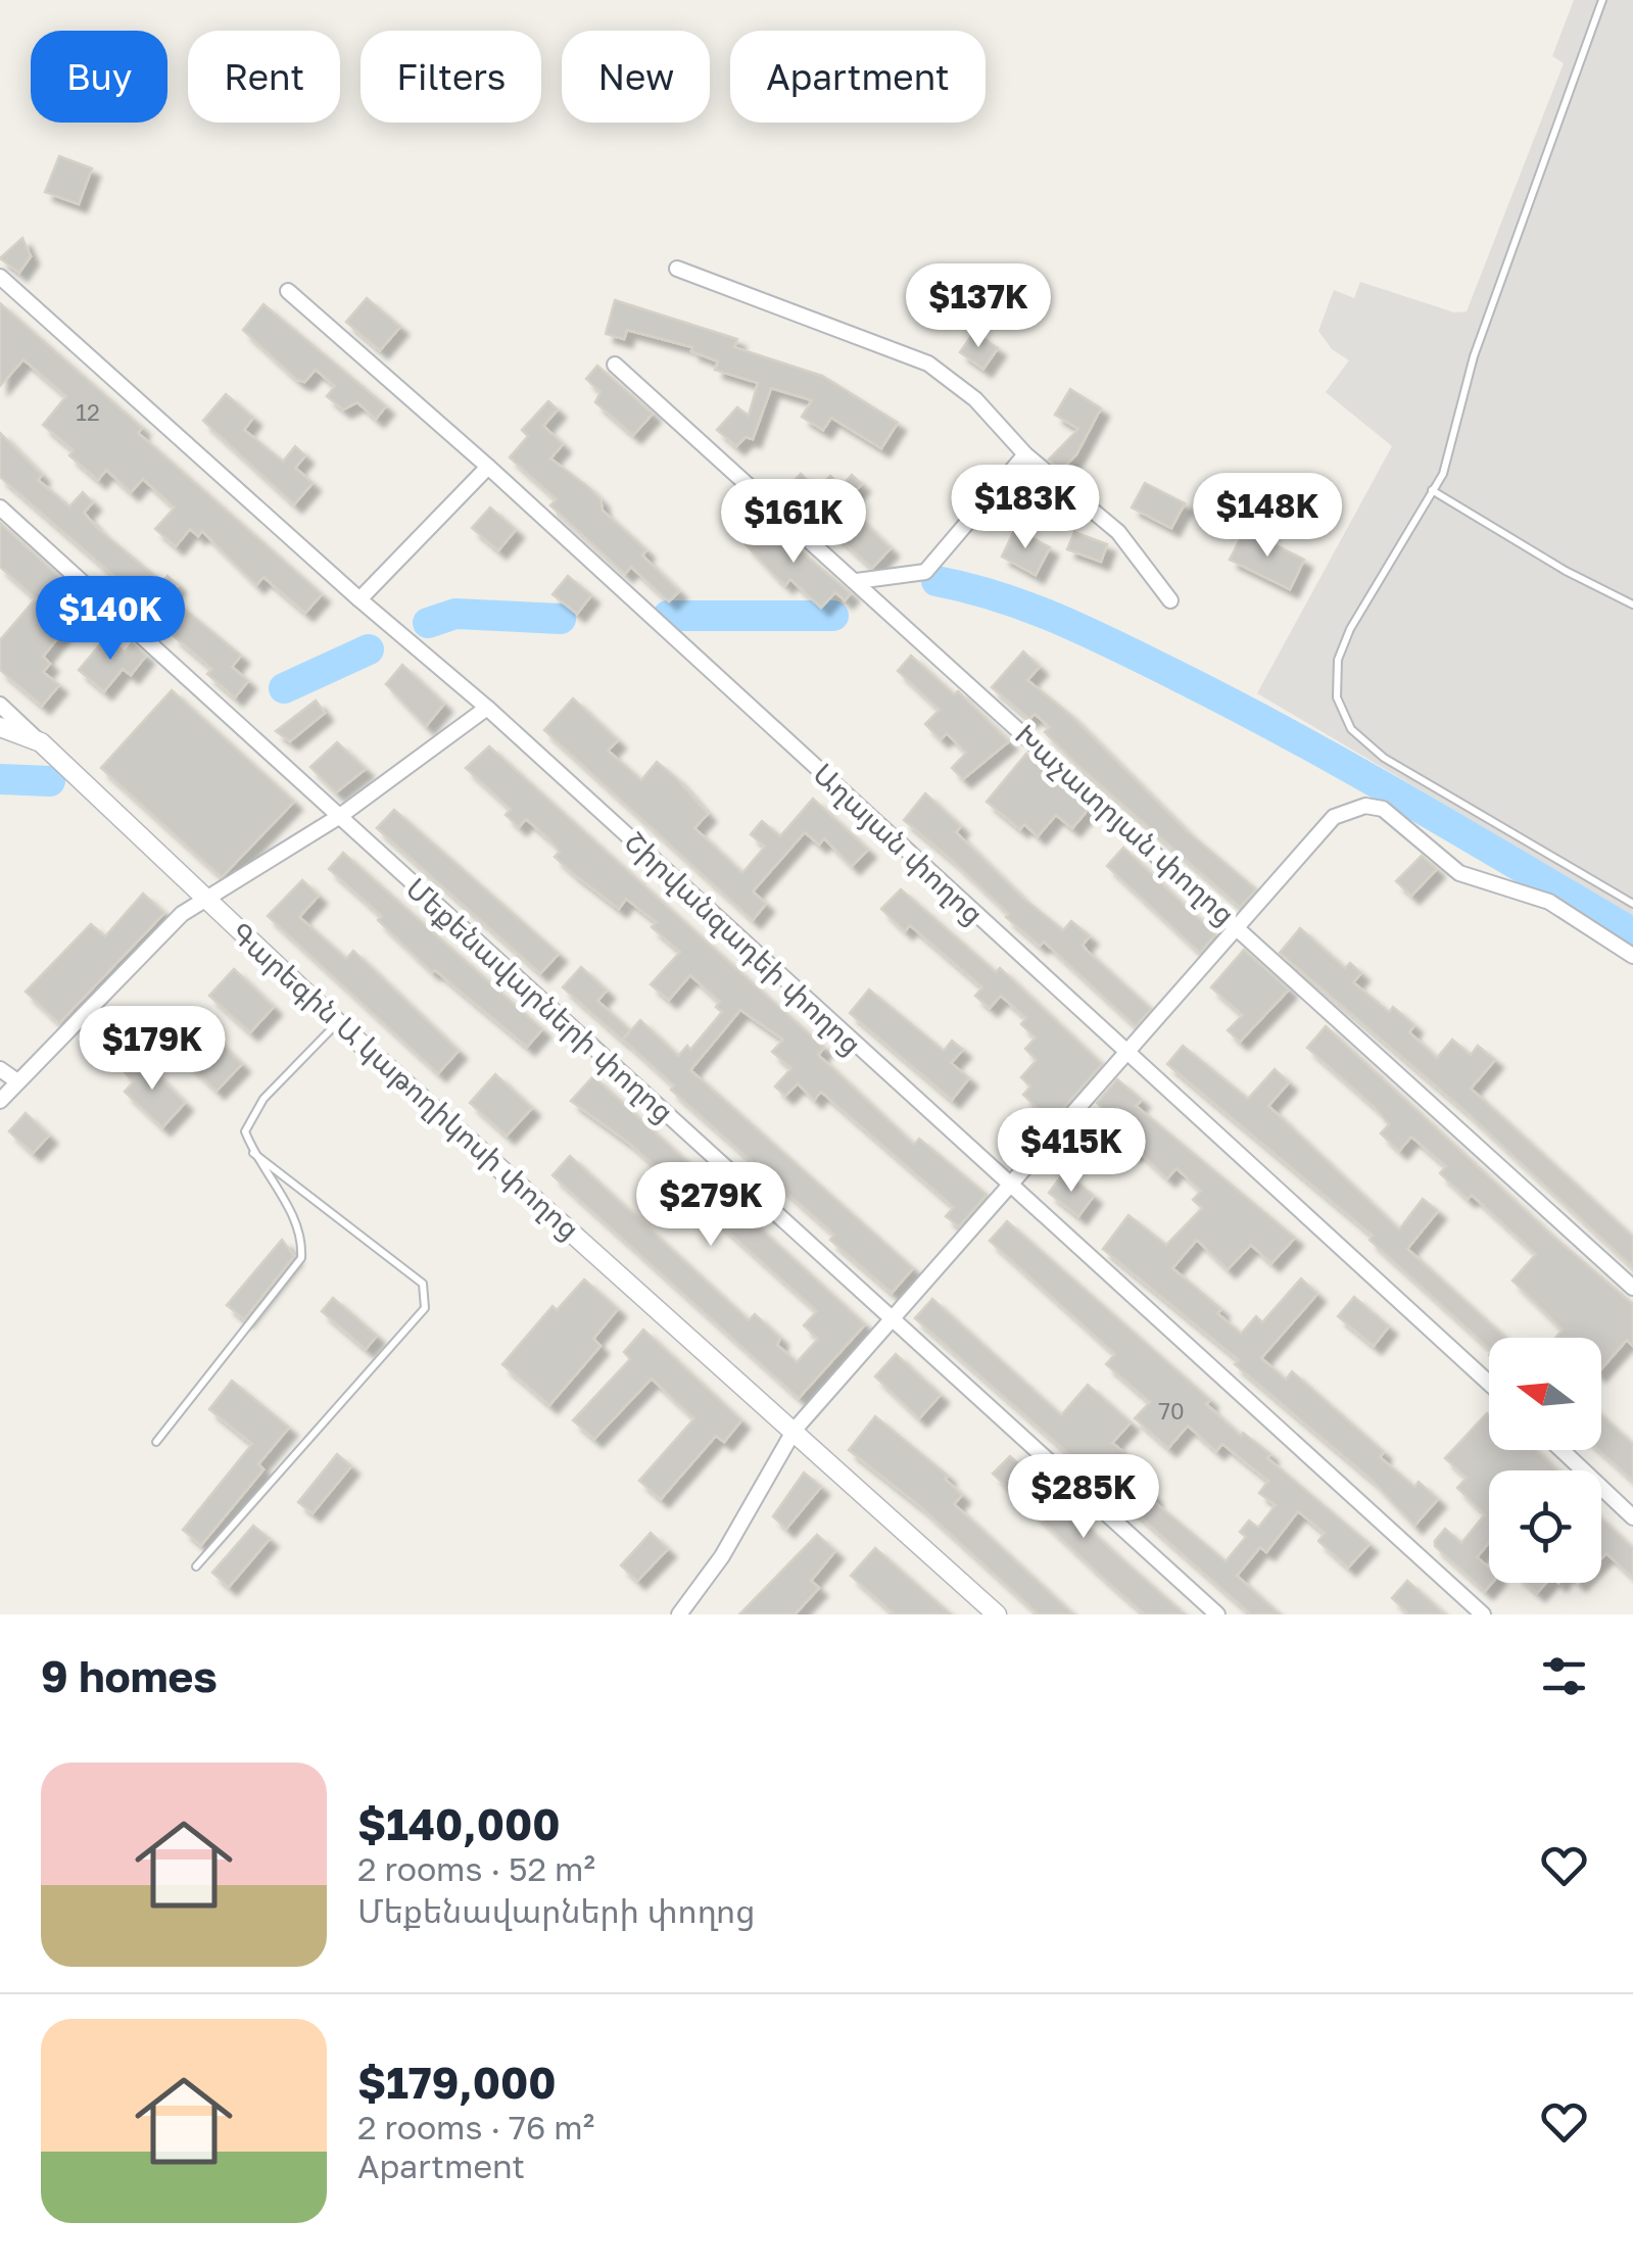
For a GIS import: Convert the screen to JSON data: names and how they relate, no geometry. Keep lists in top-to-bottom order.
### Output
{
  "streets": {
    "street": [
      "Խաչատրյան փողոց",
      "Աղայան փողոց",
      "Շիրվանզադեի փողոց",
      "Մեքենավարների փողոց",
      "Գարեգին Ա կաթողիկոսի փողոց"
    ]
  },
  "house_numbers": ["12", "70"],
  "north": "left",
  "page": {
    "chip": [
      "Buy",
      "Rent",
      "Filters",
      "New",
      "Apartment"
    ],
    "price": [
      "$137K",
      "$183K",
      "$148K",
      "$161K",
      "$140K",
      "$179K",
      "$415K",
      "$279K",
      "$285K"
    ],
    "heading": "9 homes",
    "list": [
      {
        "name": "$140,000",
        "note": "2 rooms · 52 m² · Մեքենավարների փողոց"
      },
      {
        "name": "$179,000",
        "note": "2 rooms · 76 m² · Apartment"
      }
    ]
  }
}
